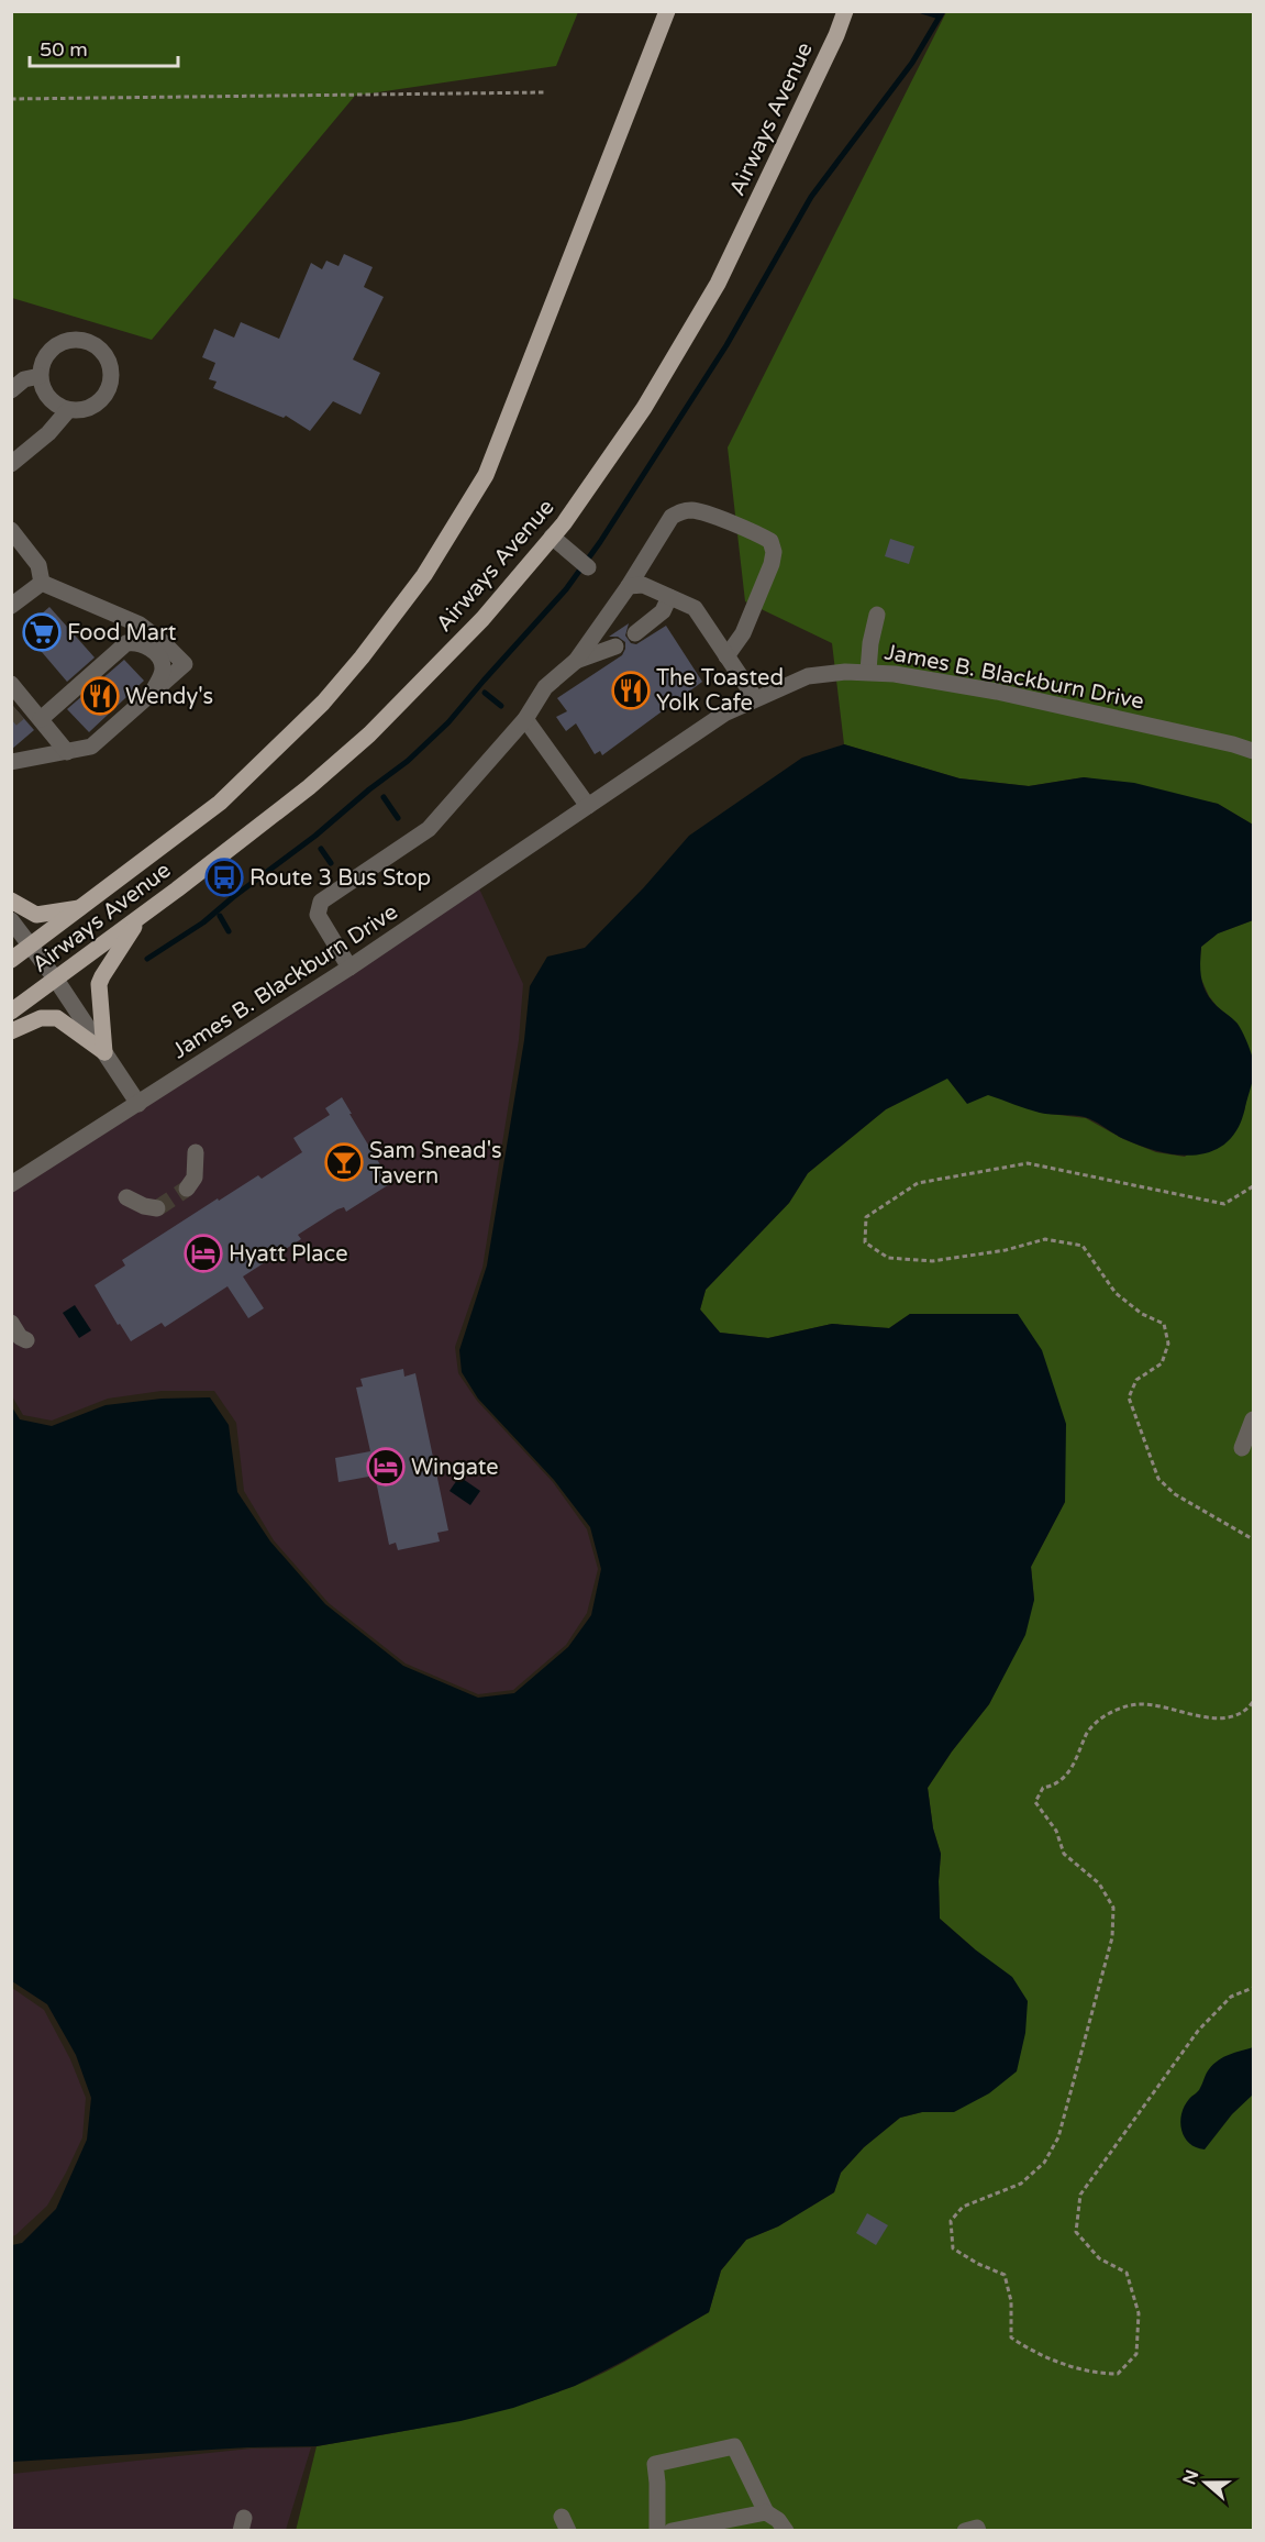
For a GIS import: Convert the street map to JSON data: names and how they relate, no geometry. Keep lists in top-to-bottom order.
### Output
{
  "streets": {
    "main road": ["Airways Avenue"],
    "street": ["James B. Blackburn Drive"]
  },
  "places": {
    "supermarket": ["Food Mart"],
    "restaurant": ["The Toasted Yolk Cafe", "Wendy's"],
    "bus stop": ["Route 3 Bus Stop"],
    "bar": ["Sam Snead's Tavern"],
    "hotel": ["Hyatt Place", "Wingate"]
  },
  "scale_bar": "50 m",
  "north": "left"
}
